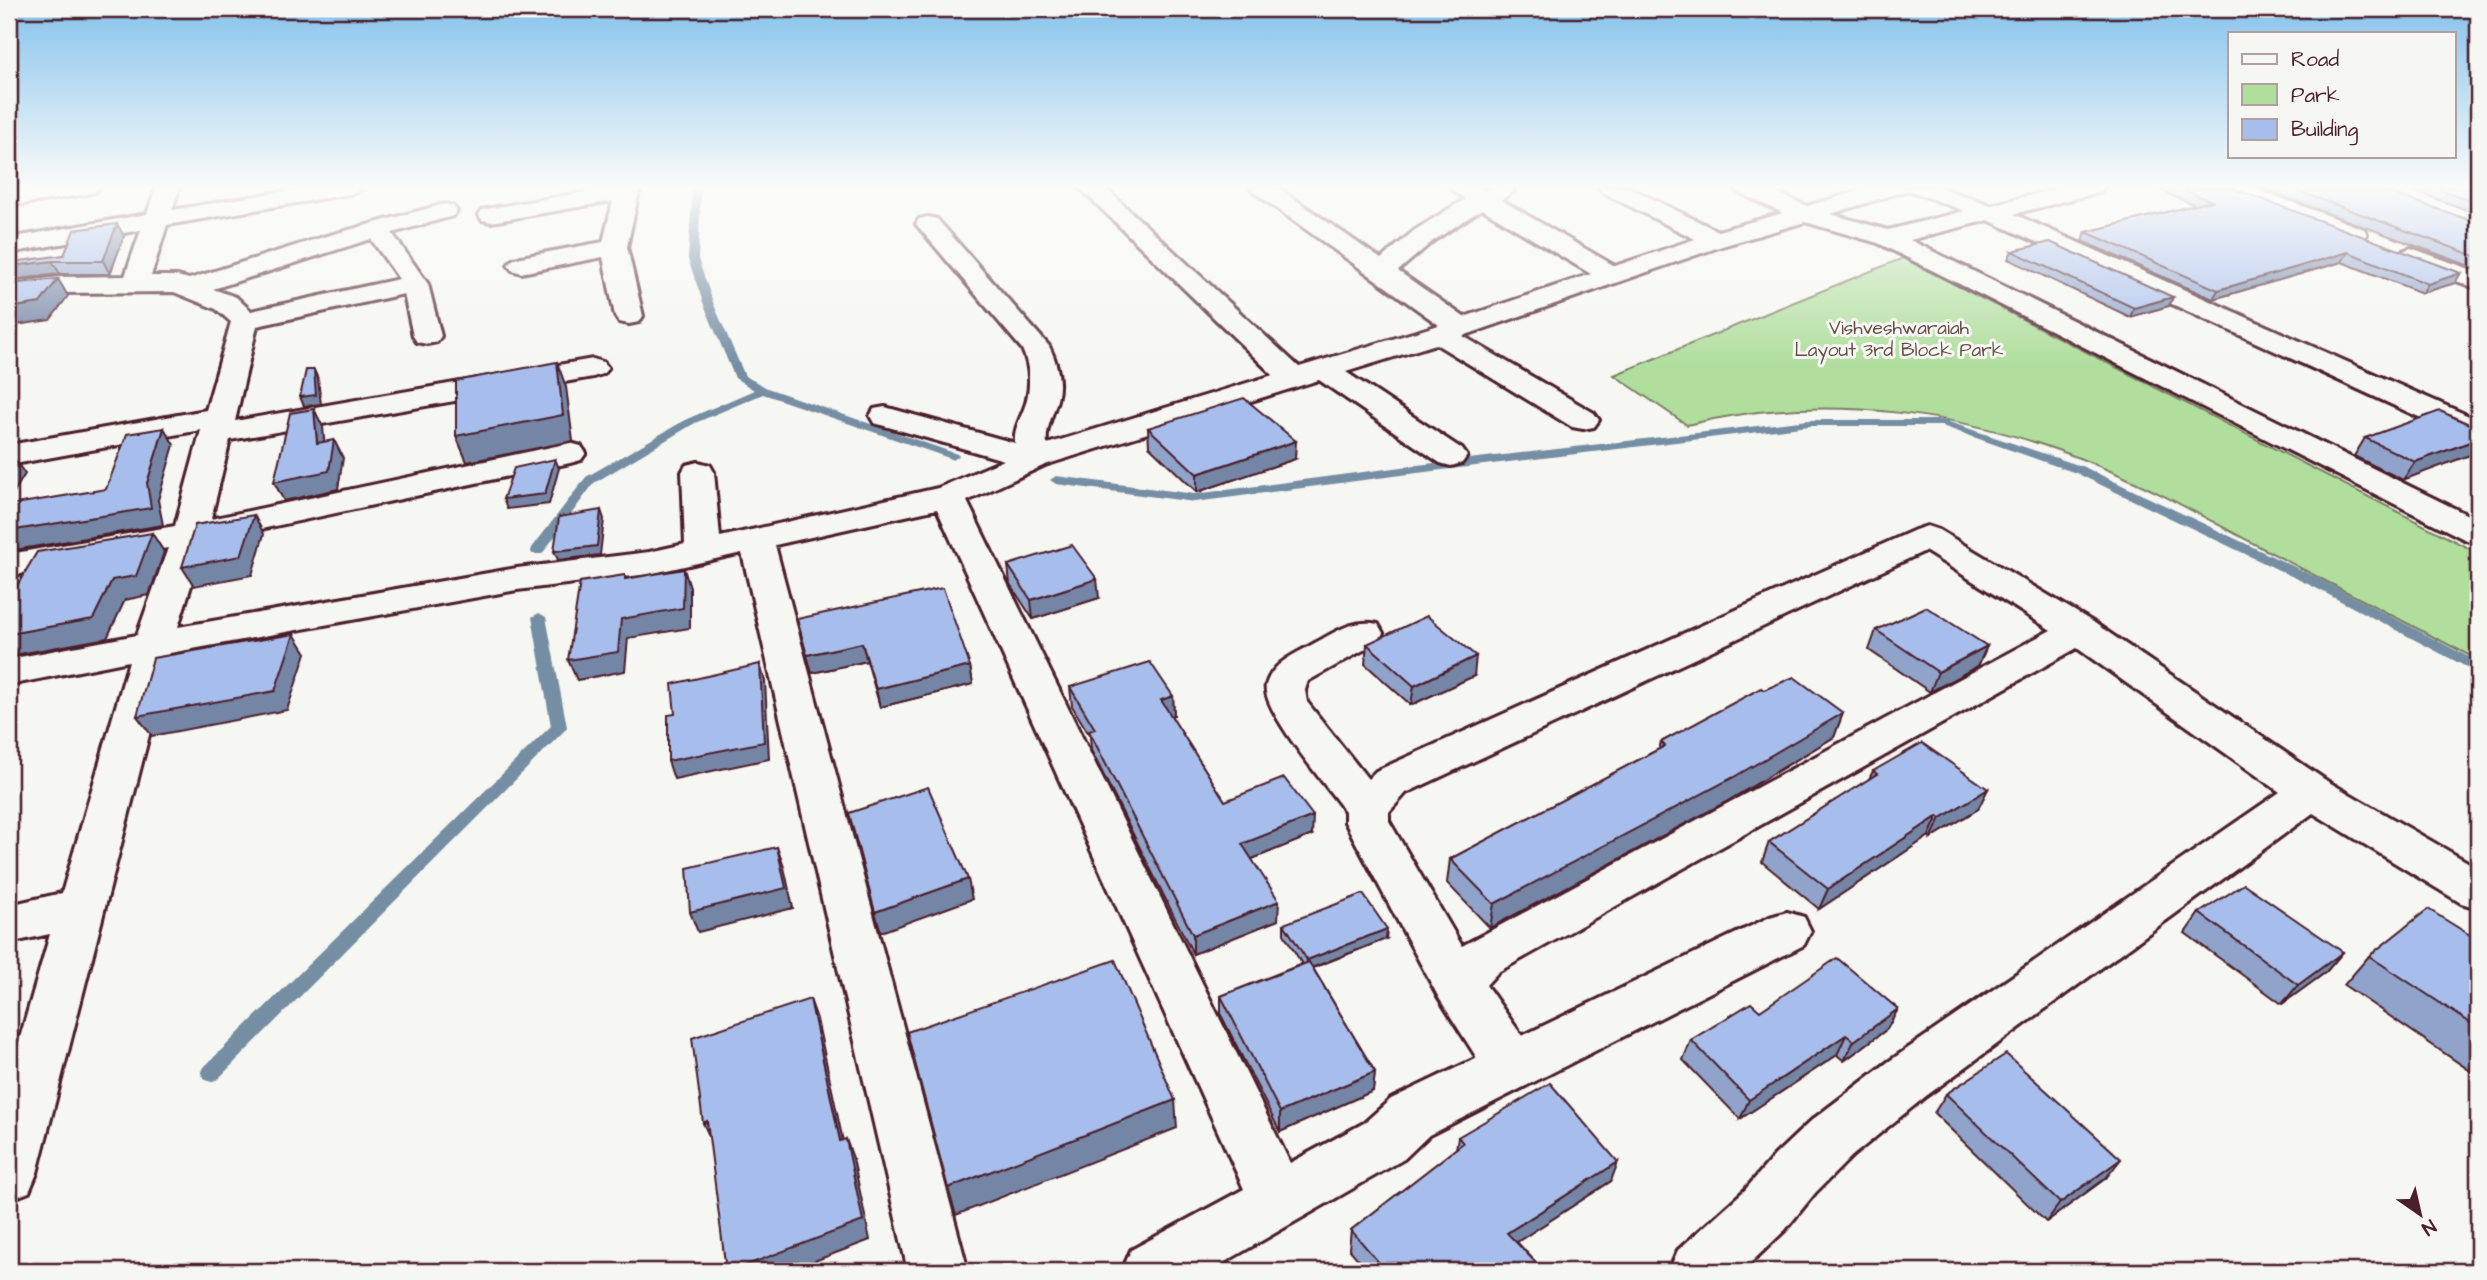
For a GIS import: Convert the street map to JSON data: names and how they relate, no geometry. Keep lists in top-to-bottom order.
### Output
{
  "parks": ["Vishveshwaraiah Layout 3rd Block Park"],
  "legend": ["Road", "Park", "Building"],
  "north": "bottom right"
}
